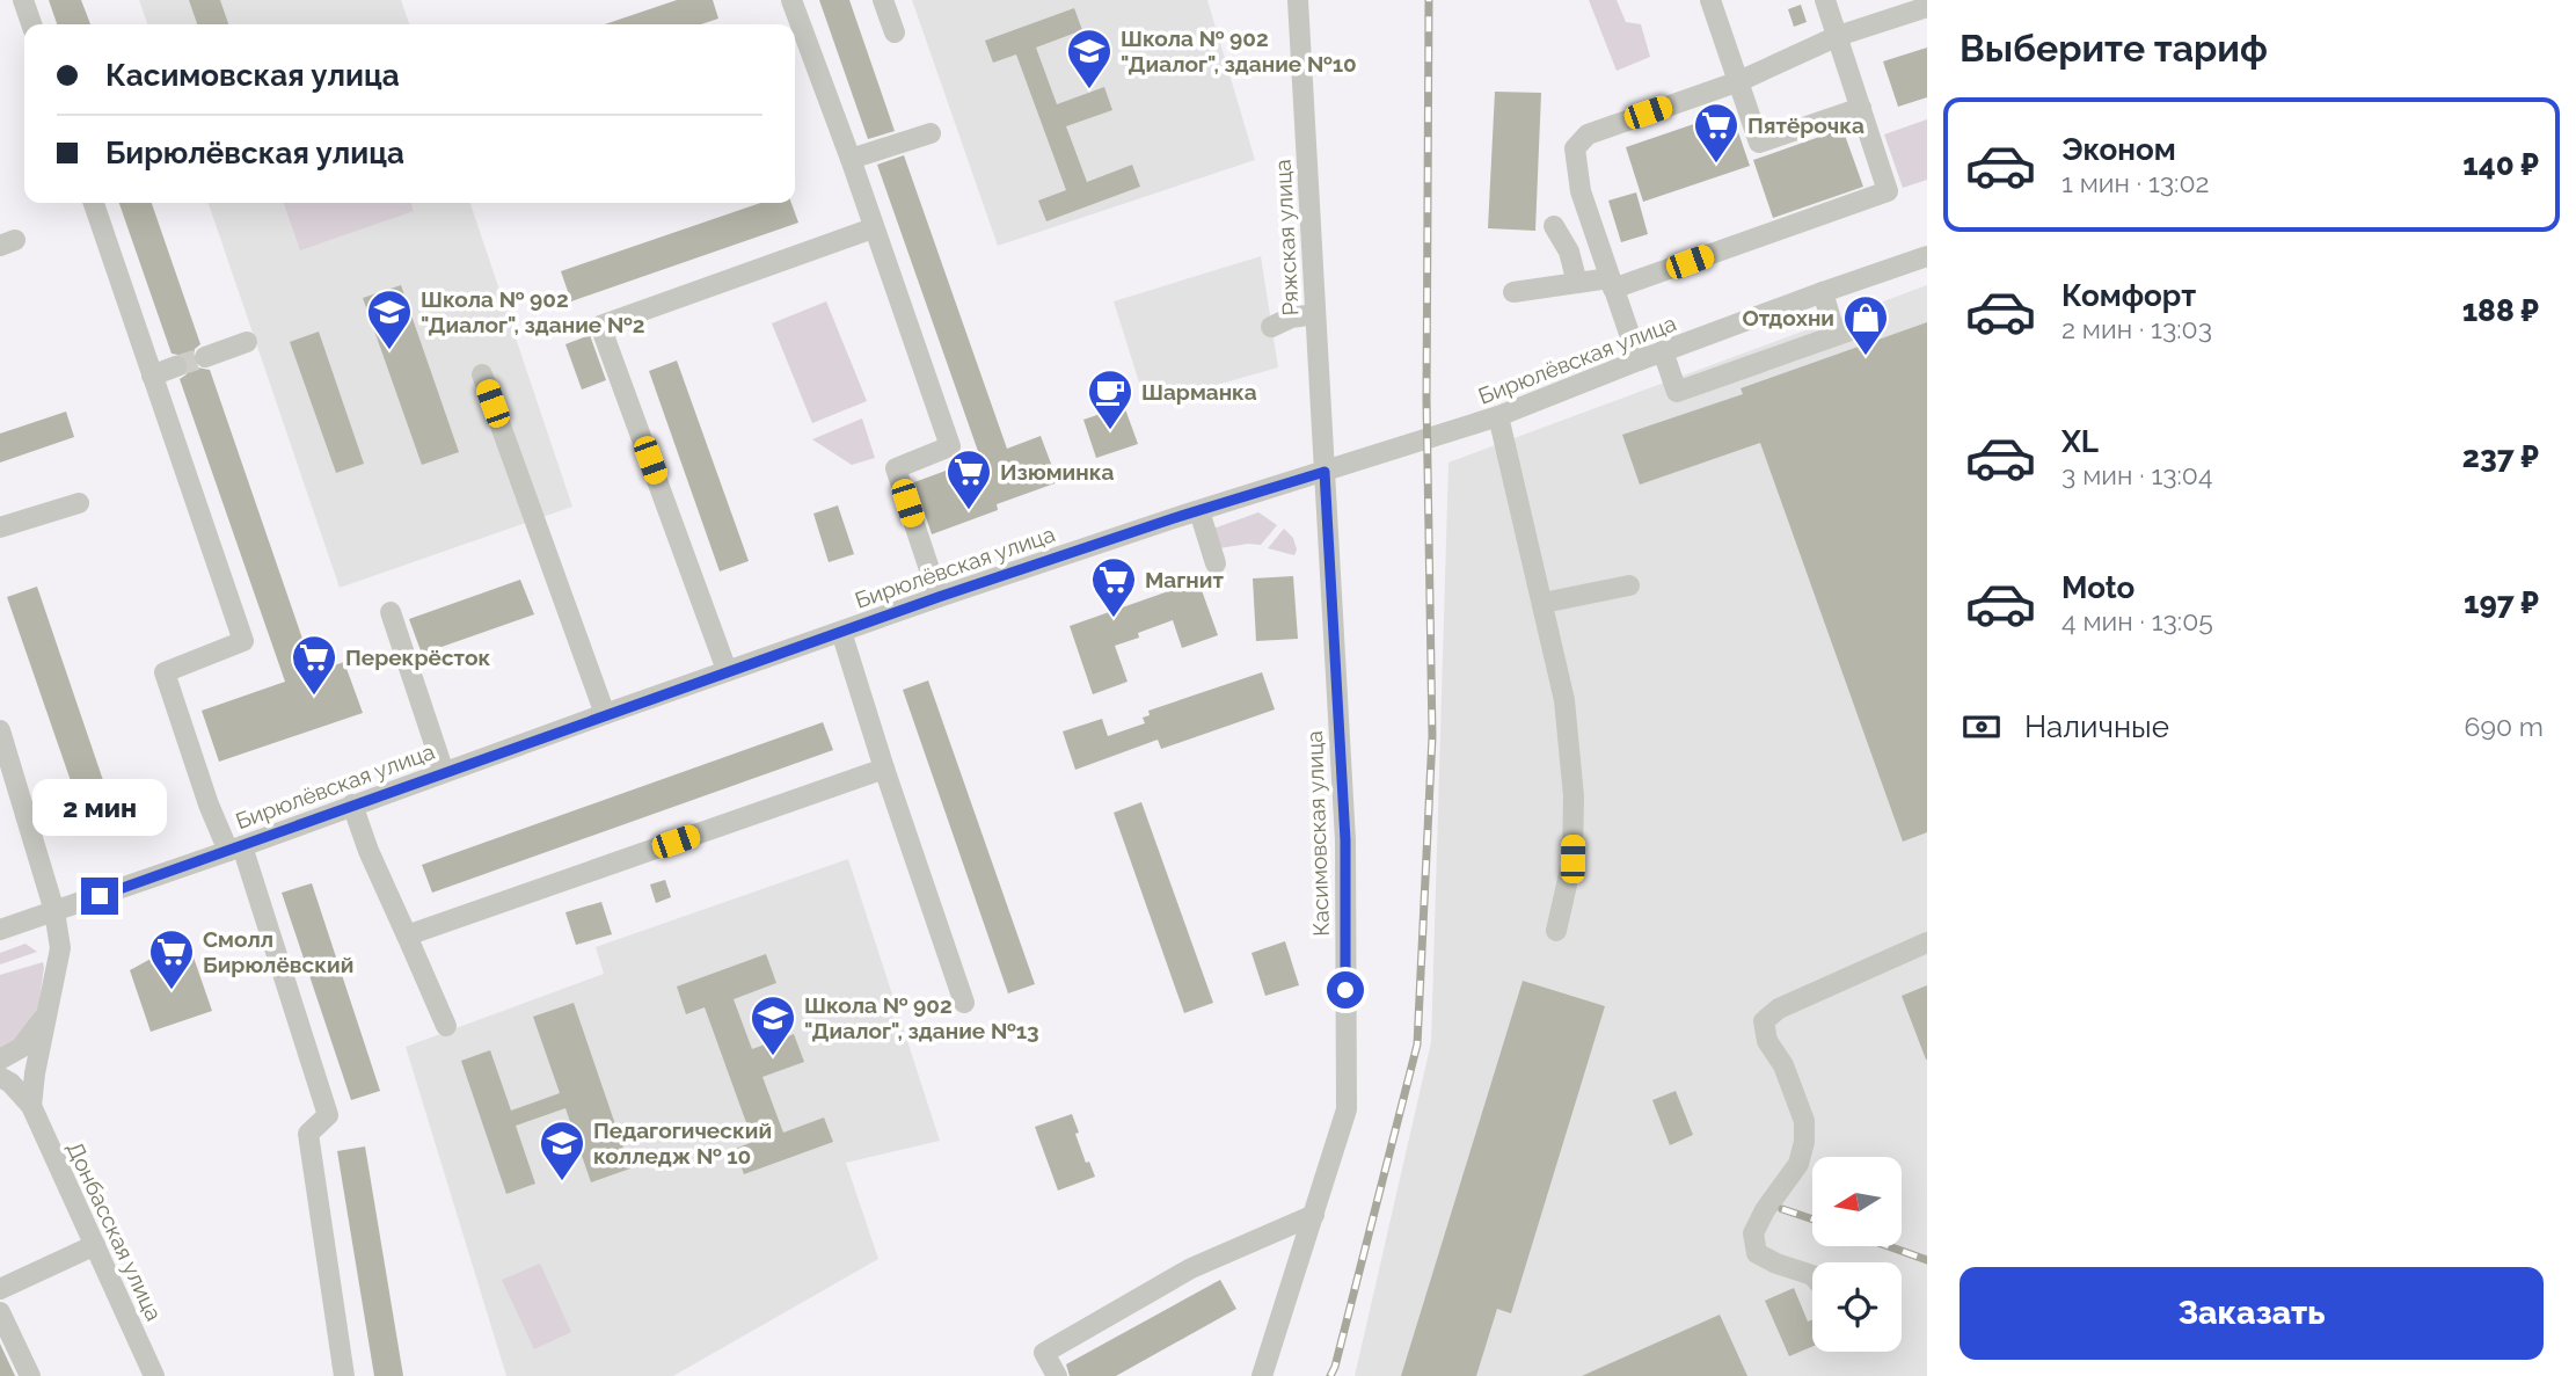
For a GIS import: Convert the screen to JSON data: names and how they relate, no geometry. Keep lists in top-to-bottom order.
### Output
{
  "streets": {
    "street": [
      "Ряжская улица",
      "Бирюлёвская улица",
      "Касимовская улица",
      "Донбасская улица"
    ]
  },
  "crossings": [
    ["Ряжская улица", "Бирюлёвская улица"],
    ["Ряжская улица", "Касимовская улица"],
    ["Бирюлёвская улица", "Касимовская улица"]
  ],
  "places": {
    "school or university": [
      "Школа № 902 \"Диалог\", здание №10",
      "Школа № 902 \"Диалог\", здание №2",
      "Школа № 902 \"Диалог\", здание №13",
      "Педагогический колледж № 10"
    ],
    "supermarket": [
      "Пятёрочка",
      "Изюминка",
      "Магнит",
      "Перекрёсток",
      "Смолл Бирюлёвский"
    ],
    "shop": ["Отдохни"],
    "cafe": ["Шарманка"]
  },
  "north": "left",
  "page": {
    "heading": "Выберите тариф",
    "banner": ["Касимовская улица", "Бирюлёвская улица"],
    "list": [
      {
        "name": "Эконом",
        "note": "1 мин · 13:02",
        "value": "140 ₽"
      },
      {
        "name": "Комфорт",
        "note": "2 мин · 13:03",
        "value": "188 ₽"
      },
      {
        "name": "XL",
        "note": "3 мин · 13:04",
        "value": "237 ₽"
      },
      {
        "name": "Moto",
        "note": "4 мин · 13:05",
        "value": "197 ₽"
      }
    ],
    "pay": ["Наличные", "690 m"],
    "bubble": "2 мин",
    "buttons": "Заказать"
  }
}
